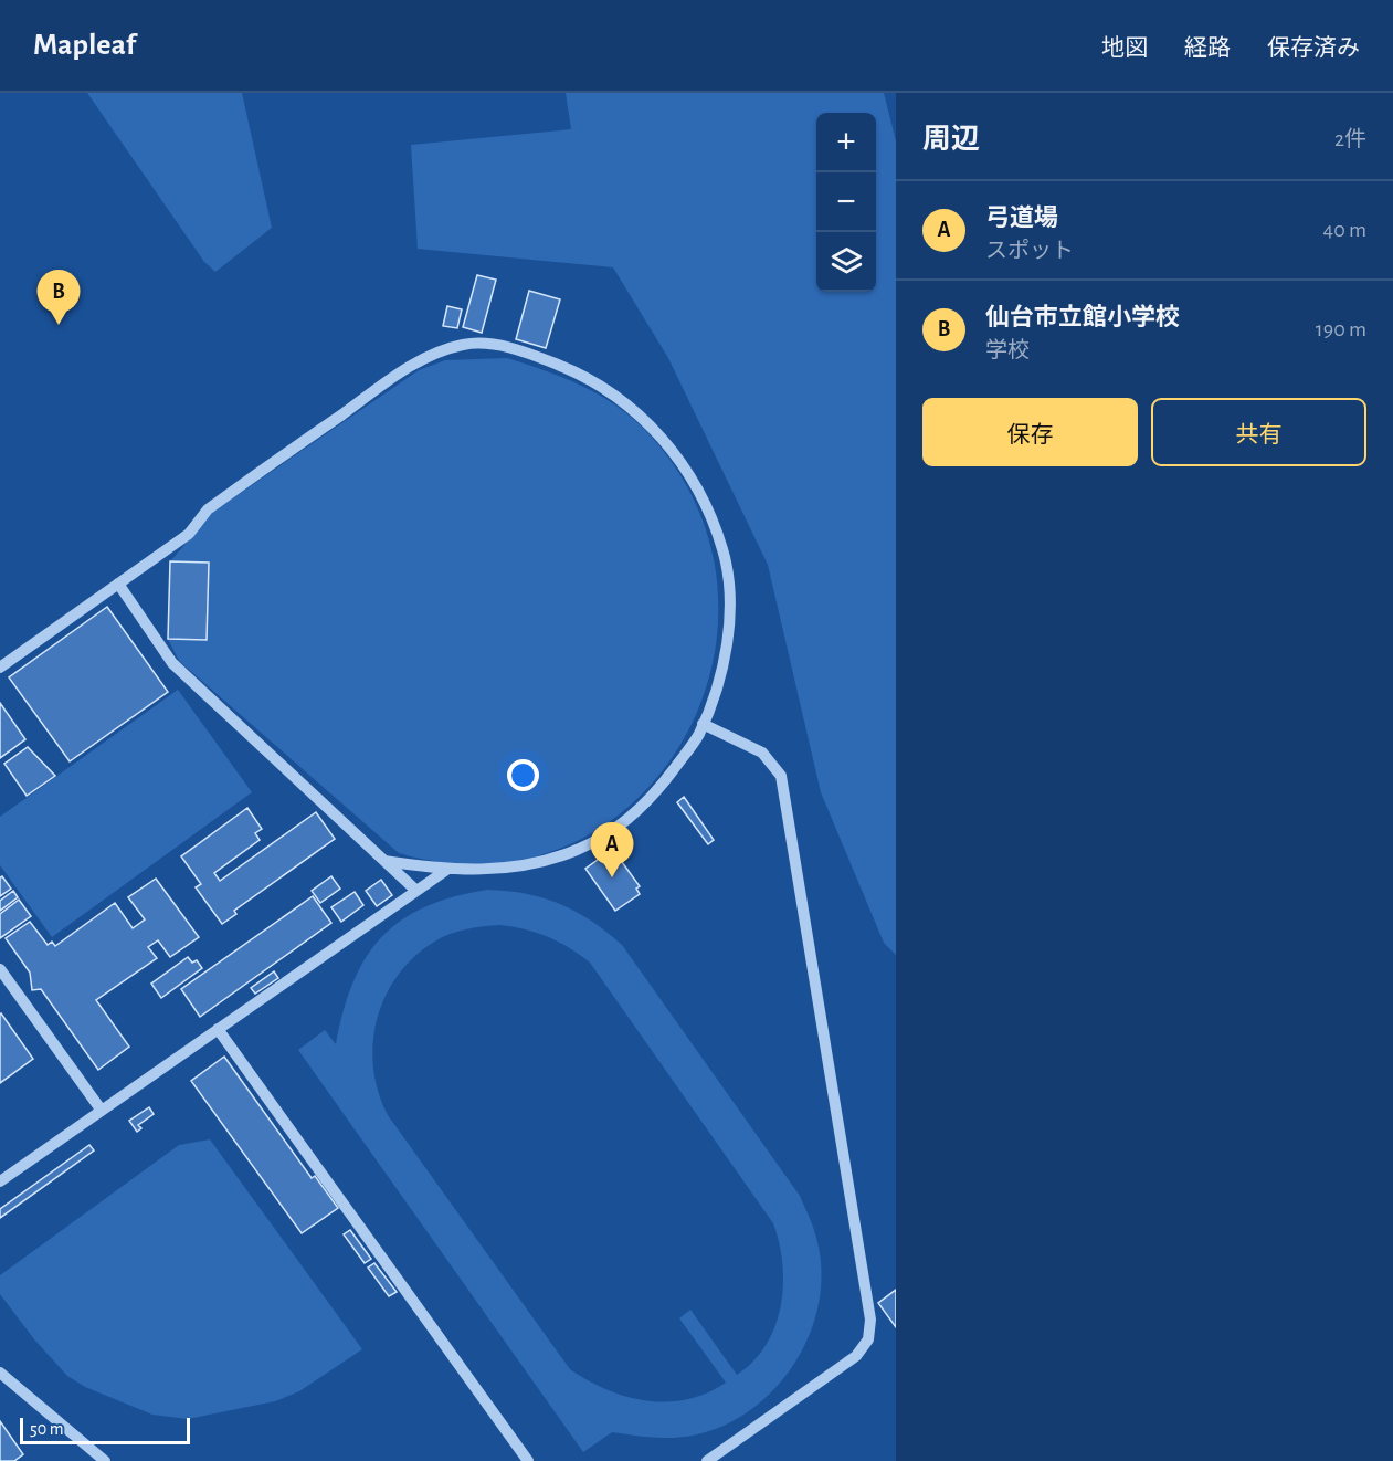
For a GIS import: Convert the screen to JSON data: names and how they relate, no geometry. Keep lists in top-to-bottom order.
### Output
{
  "scale_bar": "50 m",
  "page": {
    "header": "Mapleaf",
    "nav": ["地図", "経路", "保存済み"],
    "heading": ["周辺", "2件"],
    "map_buttons": ["+", "−"],
    "list": [
      {
        "mark": "A",
        "name": "弓道場",
        "note": "スポット",
        "value": "40 m"
      },
      {
        "mark": "B",
        "name": "仙台市立館小学校",
        "note": "学校",
        "value": "190 m"
      }
    ],
    "pins": ["B", "A"],
    "buttons": ["保存", "共有"],
    "scale": "50 m"
  }
}
